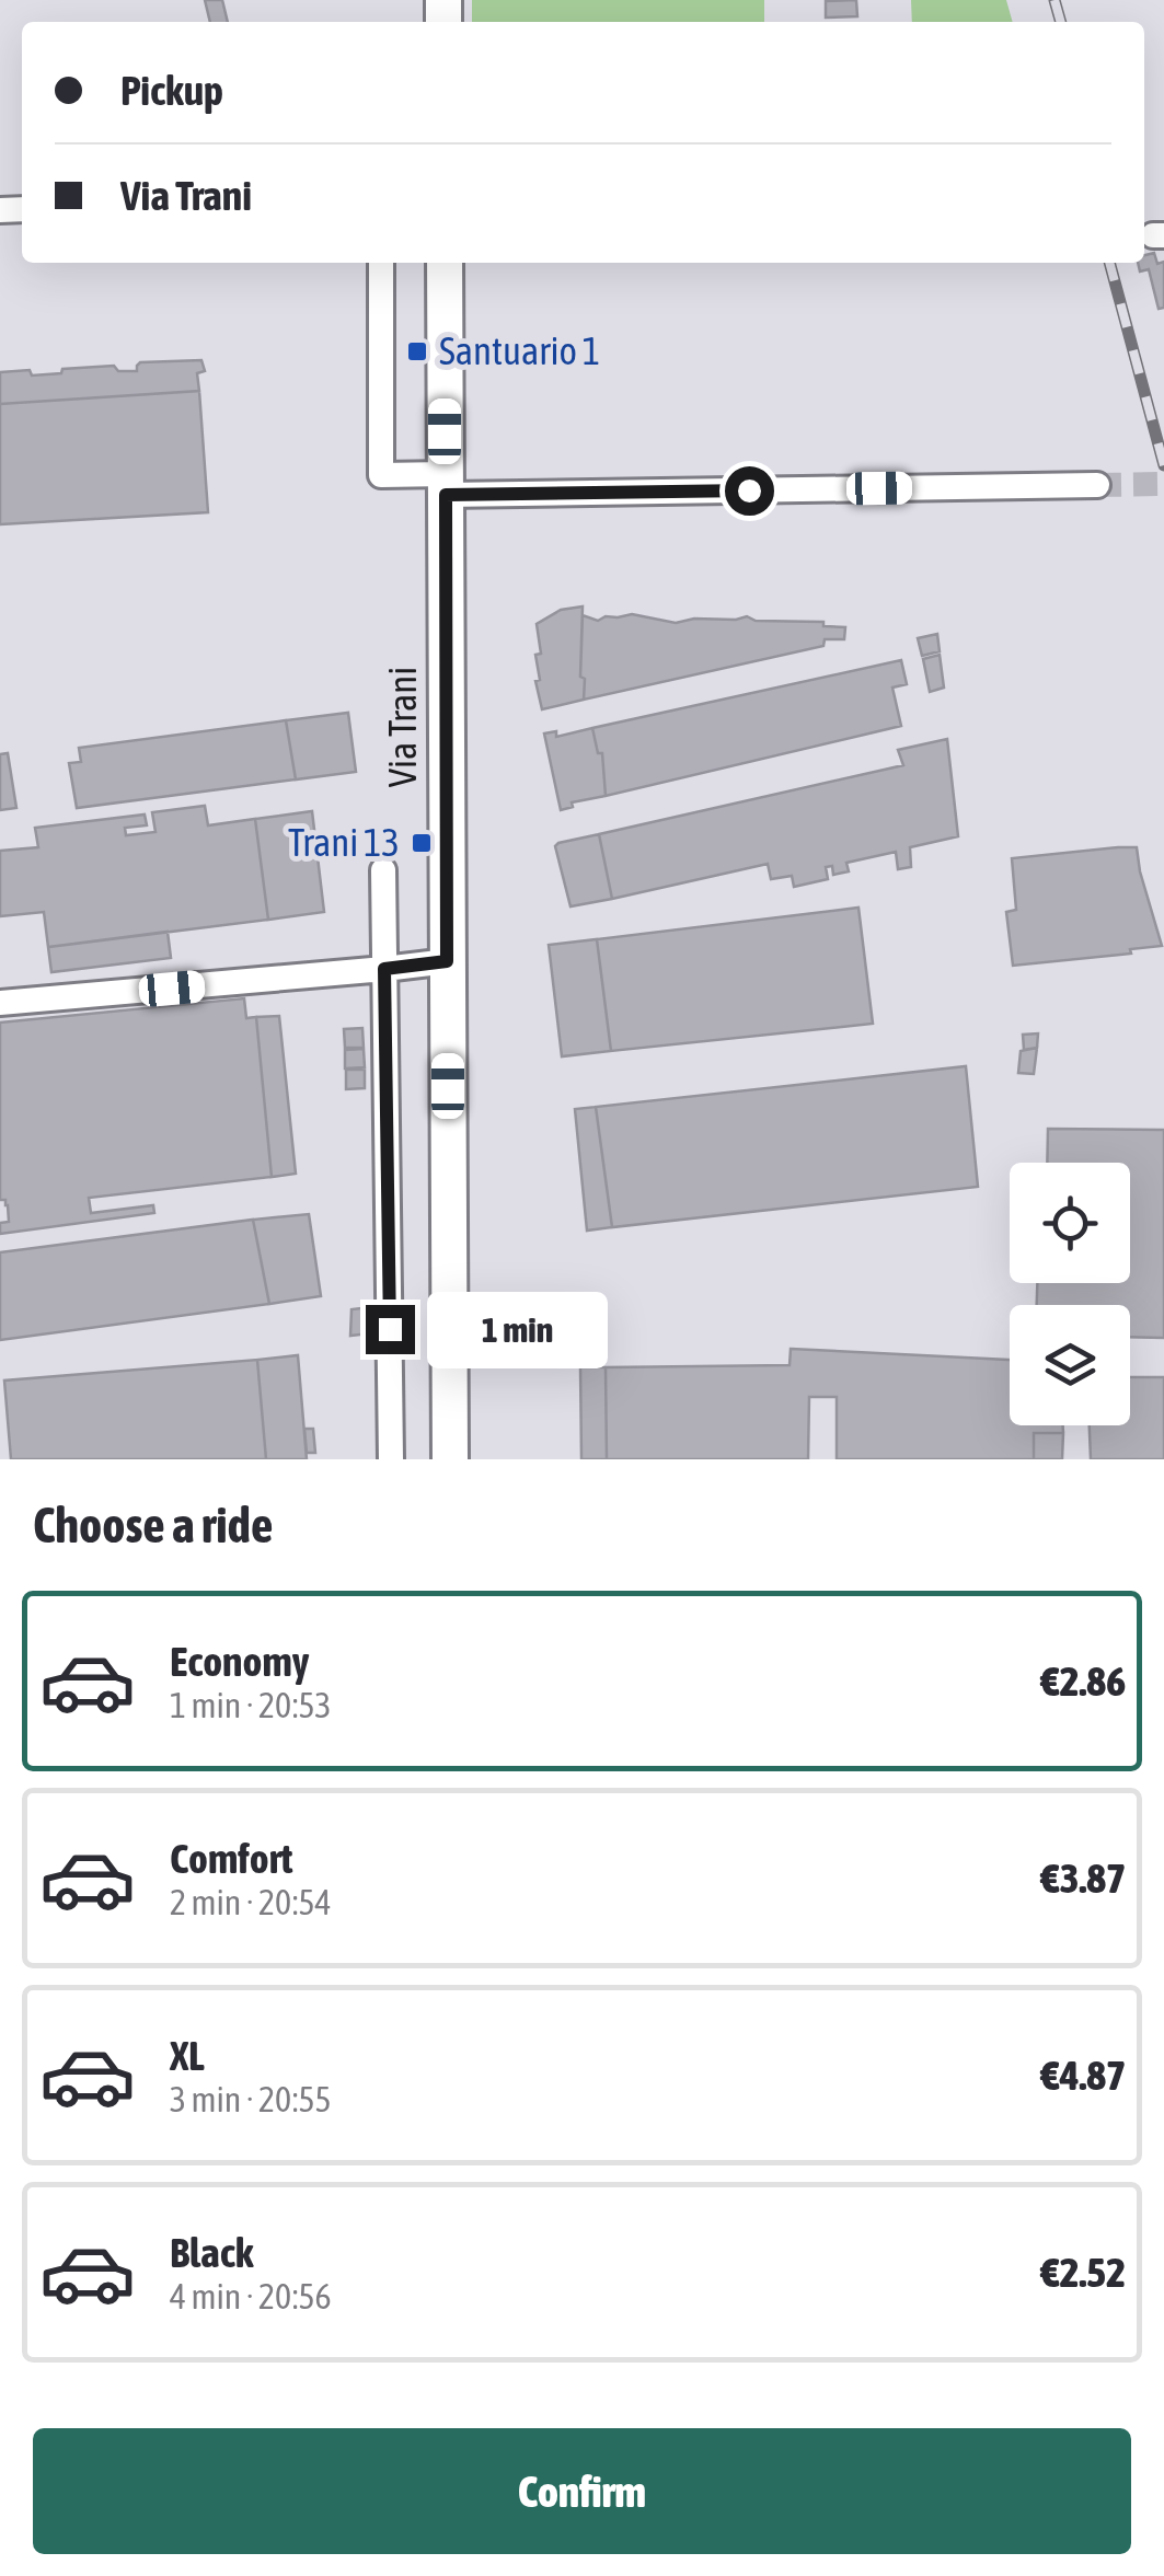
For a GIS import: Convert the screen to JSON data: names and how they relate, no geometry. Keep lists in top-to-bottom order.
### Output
{
  "streets": {
    "main road": ["Via Trani"]
  },
  "places": {
    "transit": ["Santuario 1", "Trani 13"]
  },
  "page": {
    "banner": ["Pickup", "Via Trani"],
    "bubble": "1 min",
    "heading": "Choose a ride",
    "list": [
      {
        "name": "Economy",
        "note": "1 min · 20:53",
        "value": "€2.86"
      },
      {
        "name": "Comfort",
        "note": "2 min · 20:54",
        "value": "€3.87"
      },
      {
        "name": "XL",
        "note": "3 min · 20:55",
        "value": "€4.87"
      },
      {
        "name": "Black",
        "note": "4 min · 20:56",
        "value": "€2.52"
      }
    ],
    "buttons": "Confirm"
  }
}
